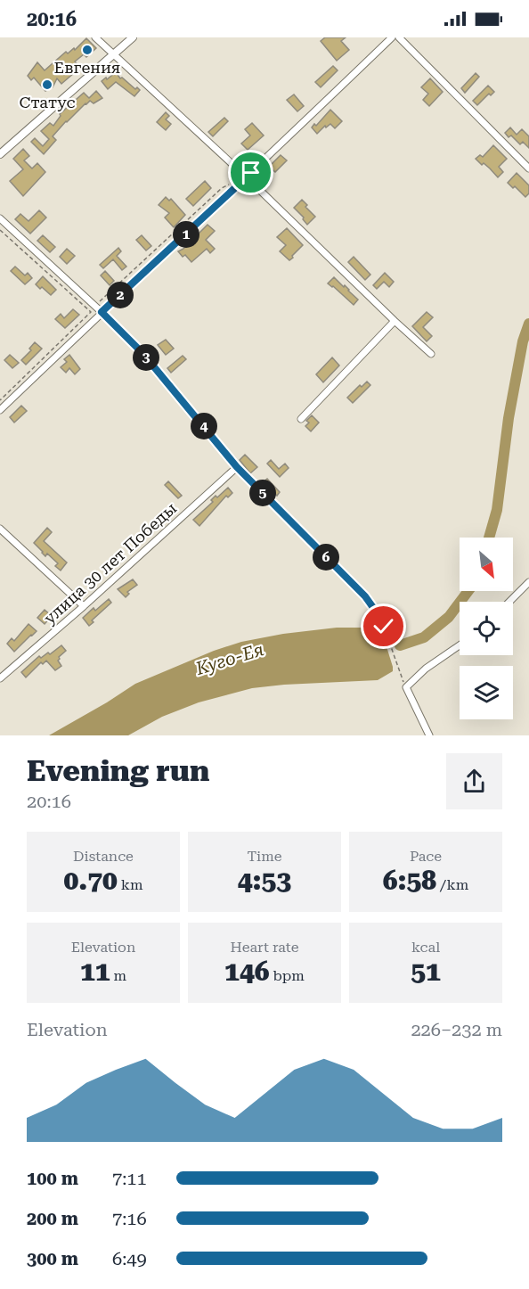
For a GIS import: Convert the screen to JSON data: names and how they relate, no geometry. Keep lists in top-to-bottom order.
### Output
{
  "streets": {
    "street": ["улица 30 лет Победы"]
  },
  "water": ["Куго-Ея"],
  "places": ["Евгения", "Статус"],
  "north": "bottom right",
  "page": {
    "status": "20:16",
    "pins": [
      "1",
      "2",
      "3",
      "4",
      "5",
      "6"
    ],
    "heading": ["Evening run", "20:16"],
    "stats": [
      ["Distance", "0.70 km"],
      ["Time", "4:53"],
      ["Pace", "6:58 /km"],
      ["Elevation", "11 m"],
      ["Heart rate", "146 bpm"],
      ["kcal", "51"]
    ],
    "chart": ["Elevation", "226–232 m"],
    "list": [
      {
        "name": "100 m",
        "note": "7:11"
      },
      {
        "name": "200 m",
        "note": "7:16"
      },
      {
        "name": "300 m",
        "note": "6:49"
      }
    ]
  }
}
